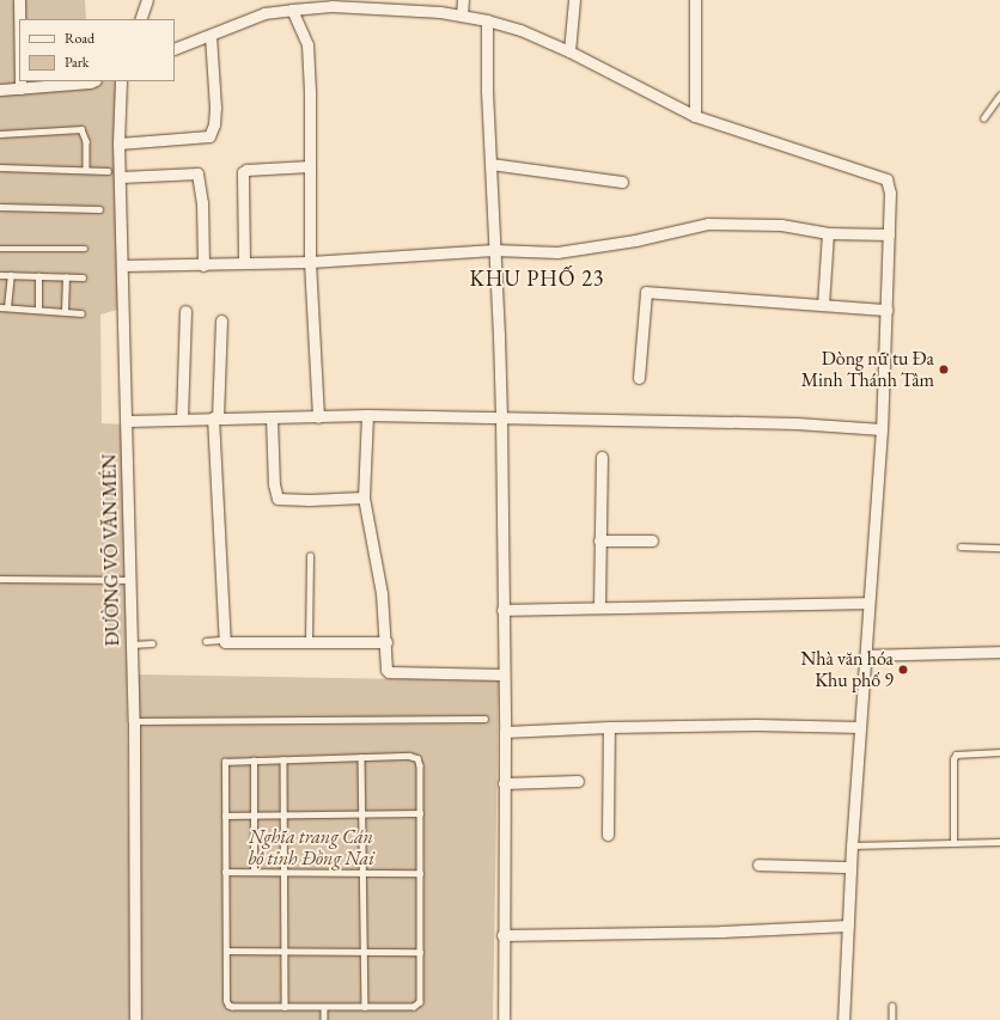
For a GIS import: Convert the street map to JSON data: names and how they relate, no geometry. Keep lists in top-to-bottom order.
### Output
{
  "streets": {
    "street": ["ĐƯỜNG VÕ VĂN MÉN"]
  },
  "districts": ["KHU PHỐ 23"],
  "parks": ["Nghĩa trang Cán bộ tỉnh Đồng Nai"],
  "places": ["Dòng nữ tu Đa Minh Thánh Tâm", "Nhà văn hóa Khu phố 9"],
  "legend": ["Road", "Park"]
}
